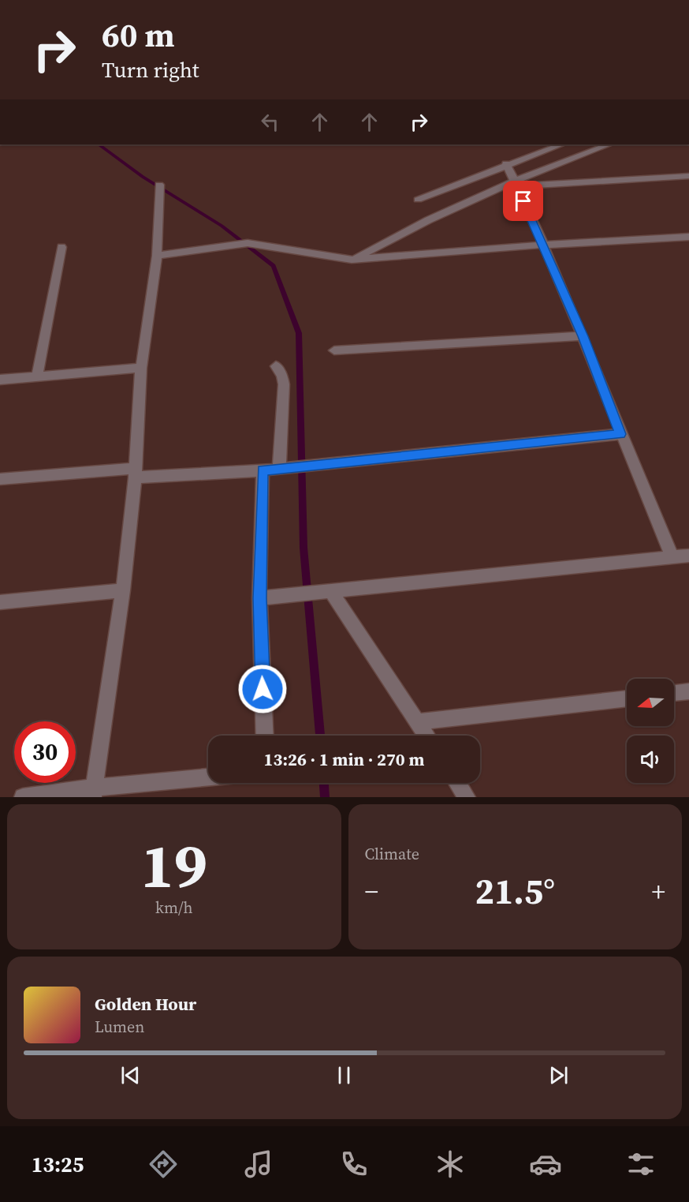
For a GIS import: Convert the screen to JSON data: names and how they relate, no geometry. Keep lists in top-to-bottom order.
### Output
{
  "north": "left",
  "page": {
    "turn": ["60 m", "Turn right"],
    "limit": "30",
    "trip": "13:26 · 1 min · 270 m",
    "tile": [
      ["19", "km/h"],
      "Climate"
    ],
    "heat": ["−", "21.5°", "+"],
    "song": ["Golden Hour", "Lumen"],
    "tabs": "13:25"
  }
}
